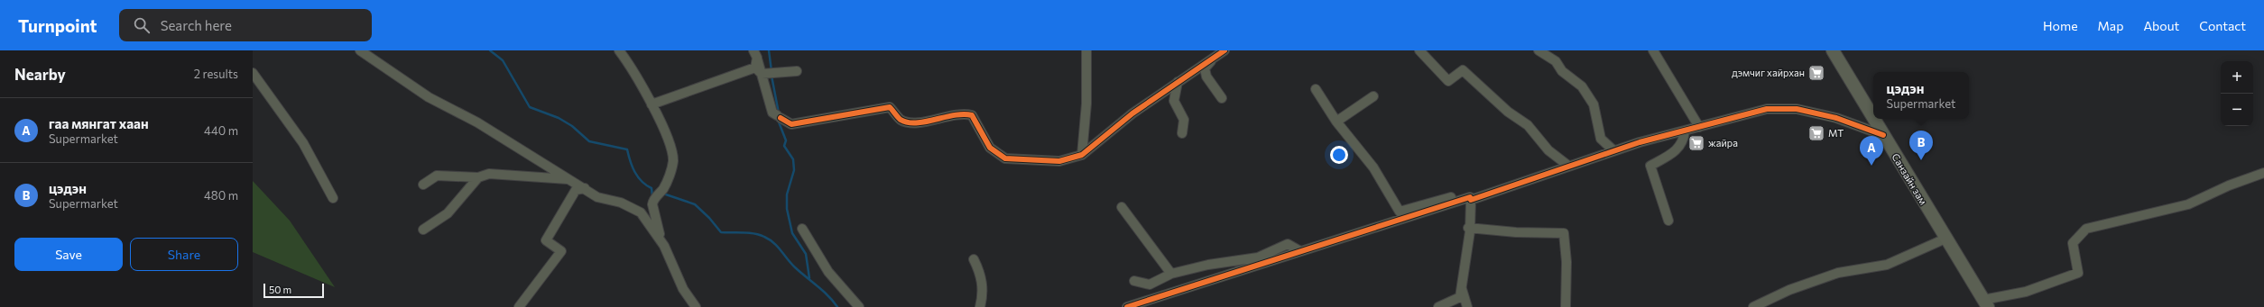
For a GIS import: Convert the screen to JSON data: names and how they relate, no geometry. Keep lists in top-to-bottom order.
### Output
{
  "streets": {
    "main road": ["Санзайн зам"]
  },
  "places": {
    "supermarket": ["дэмчиг хайрхан", "MT", "жайра"]
  },
  "scale_bar": "50 m",
  "page": {
    "header": "Turnpoint",
    "search": "Search here",
    "nav": [
      "Home",
      "Map",
      "About",
      "Contact"
    ],
    "heading": ["Nearby", "2 results"],
    "map_buttons": ["+", "−"],
    "popup": ["цэдэн", "Supermarket"],
    "list": [
      {
        "mark": "A",
        "name": "гаа мянгат хаан",
        "note": "Supermarket",
        "value": "440 m"
      },
      {
        "mark": "B",
        "name": "цэдэн",
        "note": "Supermarket",
        "value": "480 m"
      }
    ],
    "pins": ["B", "A"],
    "buttons": ["Save", "Share"],
    "scale": "50 m"
  }
}
